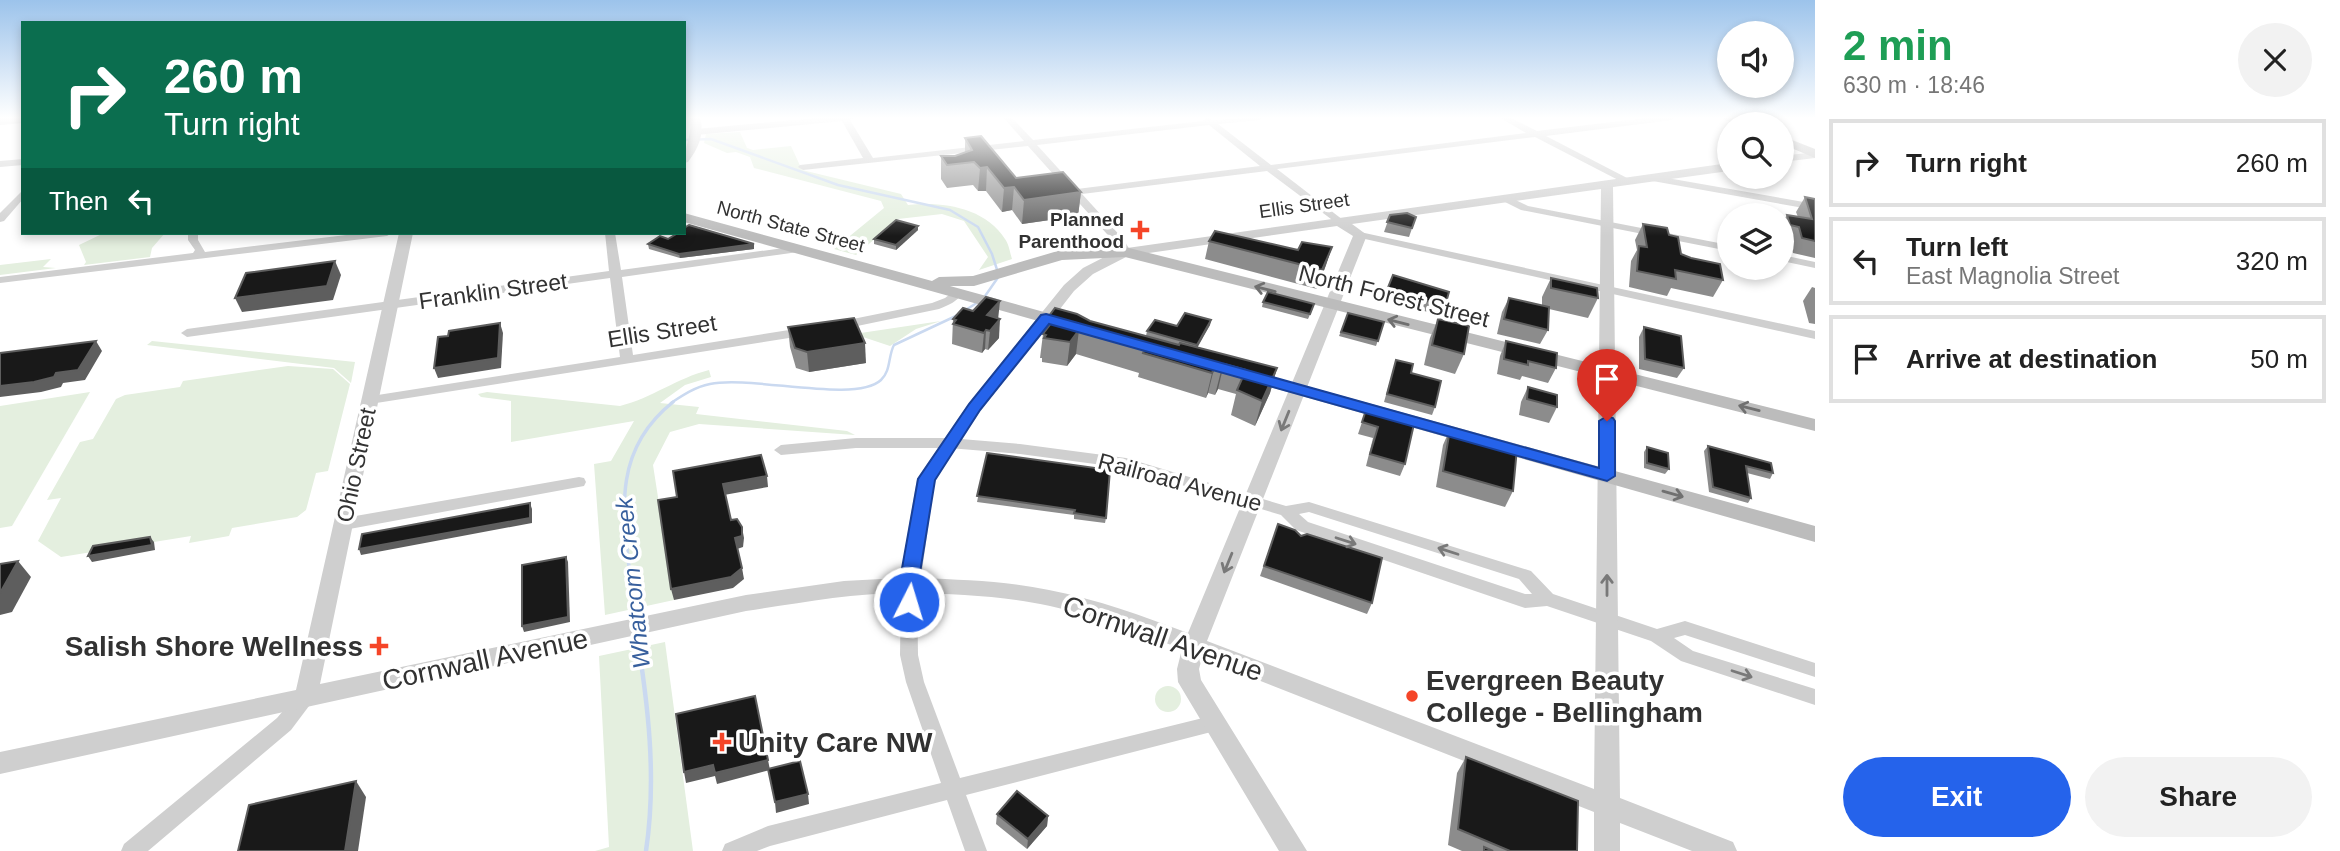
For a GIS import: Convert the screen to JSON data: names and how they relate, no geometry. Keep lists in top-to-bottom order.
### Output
{
  "streets": {
    "main road": ["Ellis Street", "North State Street", "North Forest Street"],
    "street": [
      "Franklin Street",
      "Ohio Street",
      "Railroad Avenue",
      "Cornwall Avenue"
    ]
  },
  "crossings": [
    ["Ellis Street", "North State Street"],
    ["Ellis Street", "North Forest Street"],
    ["Ellis Street", "Ohio Street"],
    ["North State Street", "Franklin Street"],
    ["Franklin Street", "Ohio Street"],
    ["Ohio Street", "Cornwall Avenue"]
  ],
  "water": ["Whatcom Creek"],
  "places": {
    "health": ["Planned Parenthood", "Salish Shore Wellness", "Unity Care NW"],
    "other": ["Evergreen Beauty College - Bellingham"]
  },
  "page": {
    "heading": ["2 min", "630 m · 18:46"],
    "turn": ["260 m", "Turn right"],
    "list": [
      {
        "name": "Turn right",
        "value": "260 m"
      },
      {
        "name": "Turn left",
        "note": "East Magnolia Street",
        "value": "320 m"
      },
      {
        "name": "Arrive at destination",
        "value": "50 m"
      }
    ],
    "then": "Then",
    "buttons": ["Exit", "Share"]
  }
}
